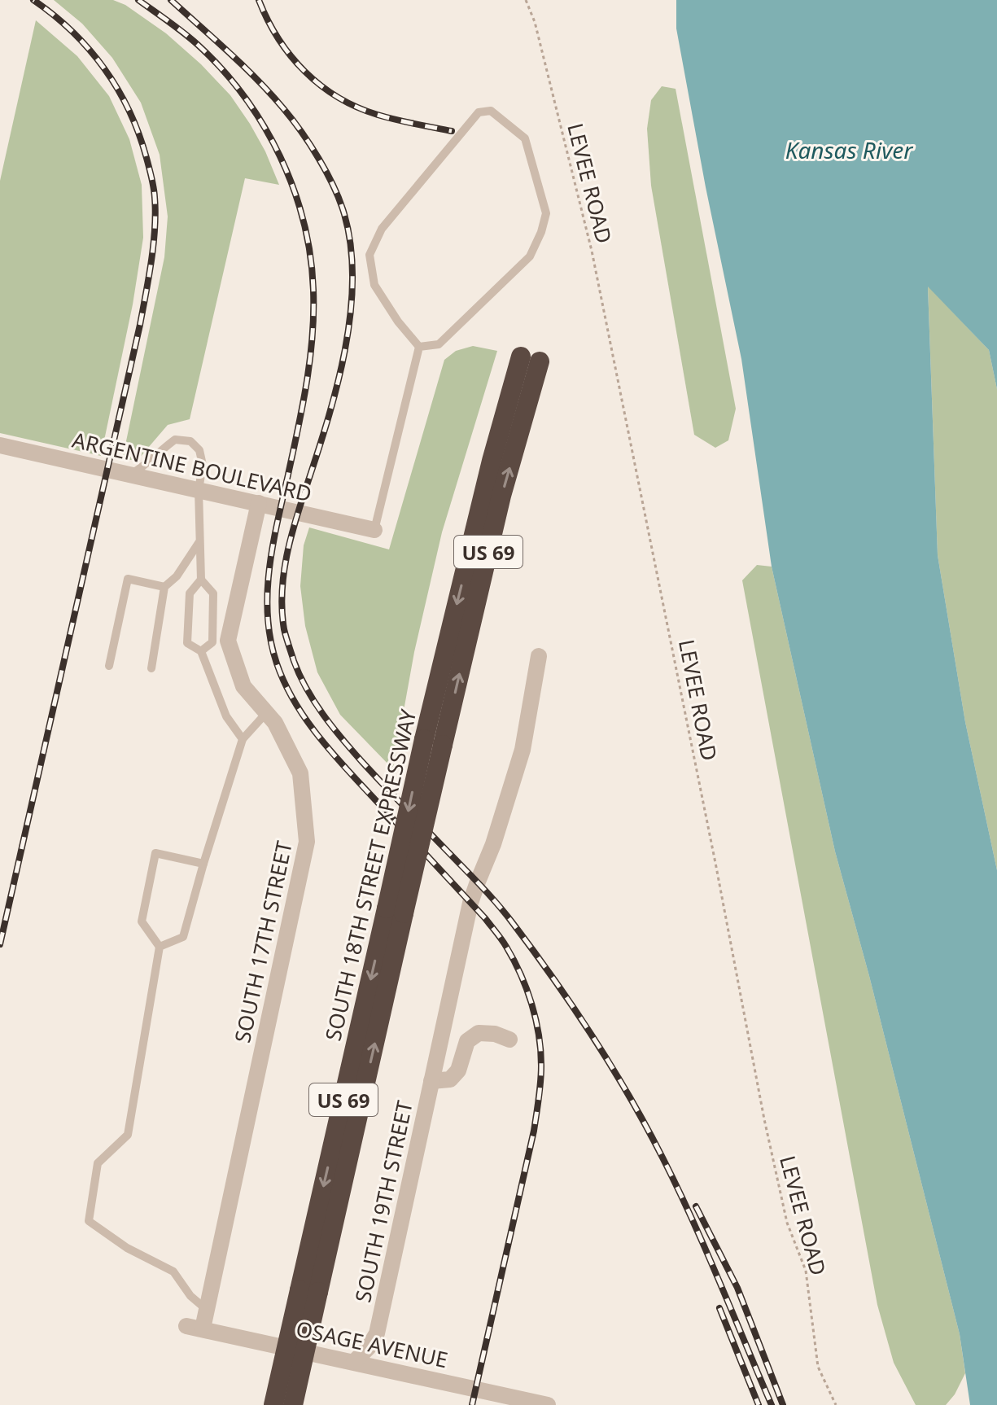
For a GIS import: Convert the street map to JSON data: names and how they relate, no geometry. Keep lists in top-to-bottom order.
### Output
{
  "streets": {
    "highway": ["US 69", "SOUTH 18TH STREET EXPRESSWAY"],
    "street": [
      "ARGENTINE BOULEVARD",
      "SOUTH 17TH STREET",
      "SOUTH 19TH STREET",
      "OSAGE AVENUE"
    ],
    "path": ["LEVEE ROAD"]
  },
  "crossings": [
    ["ARGENTINE BOULEVARD", "SOUTH 17TH STREET"],
    ["SOUTH 17TH STREET", "OSAGE AVENUE"],
    ["SOUTH 19TH STREET", "OSAGE AVENUE"]
  ],
  "water": ["Kansas River"]
}
